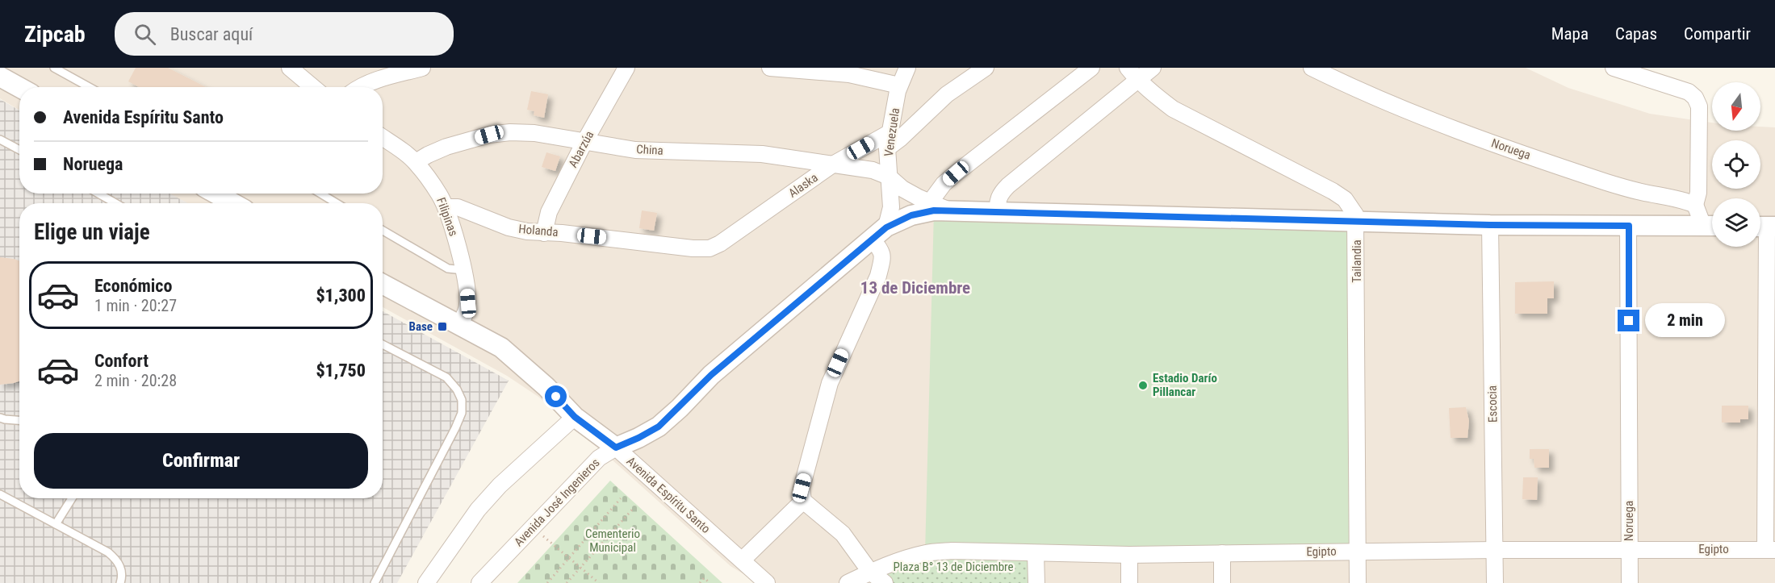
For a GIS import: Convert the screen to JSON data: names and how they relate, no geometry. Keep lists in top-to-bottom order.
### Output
{
  "streets": {
    "street": [
      "Venezuela",
      "Abarzúa",
      "Noruega",
      "China",
      "Alaska",
      "Filipinas",
      "Holanda",
      "Tailandia",
      "Escocia",
      "Avenida Espíritu Santo",
      "Avenida José Ingenieros",
      "Egipto"
    ]
  },
  "crossings": [
    ["Venezuela", "China"],
    ["Venezuela", "Alaska"],
    ["Venezuela", "Avenida José Ingenieros"],
    ["Abarzúa", "China"],
    ["Abarzúa", "Holanda"],
    ["Noruega", "Avenida José Ingenieros"],
    ["Noruega", "Egipto"],
    ["China", "Alaska"],
    ["China", "Filipinas"],
    ["China", "Avenida José Ingenieros"],
    ["Alaska", "Holanda"],
    ["Filipinas", "Holanda"],
    ["Filipinas", "Avenida Espíritu Santo"],
    ["Tailandia", "Avenida José Ingenieros"],
    ["Tailandia", "Egipto"],
    ["Escocia", "Avenida José Ingenieros"],
    ["Escocia", "Egipto"],
    ["Avenida Espíritu Santo", "Avenida José Ingenieros"]
  ],
  "districts": ["13 de Diciembre"],
  "parks": ["Cementerio Municipal", "Plaza B° 13 de Diciembre"],
  "places": {
    "transit": ["Base"],
    "other": ["Estadio Darío Pillancar"]
  },
  "north": "bottom",
  "page": {
    "header": "Zipcab",
    "search": "Buscar aquí",
    "nav": ["Mapa", "Capas", "Compartir"],
    "banner": ["Avenida Espíritu Santo", "Noruega"],
    "heading": "Elige un viaje",
    "list": [
      {
        "name": "Económico",
        "note": "1 min · 20:27",
        "value": "$1,300"
      },
      {
        "name": "Confort",
        "note": "2 min · 20:28",
        "value": "$1,750"
      }
    ],
    "bubble": "2 min",
    "buttons": "Confirmar"
  }
}
